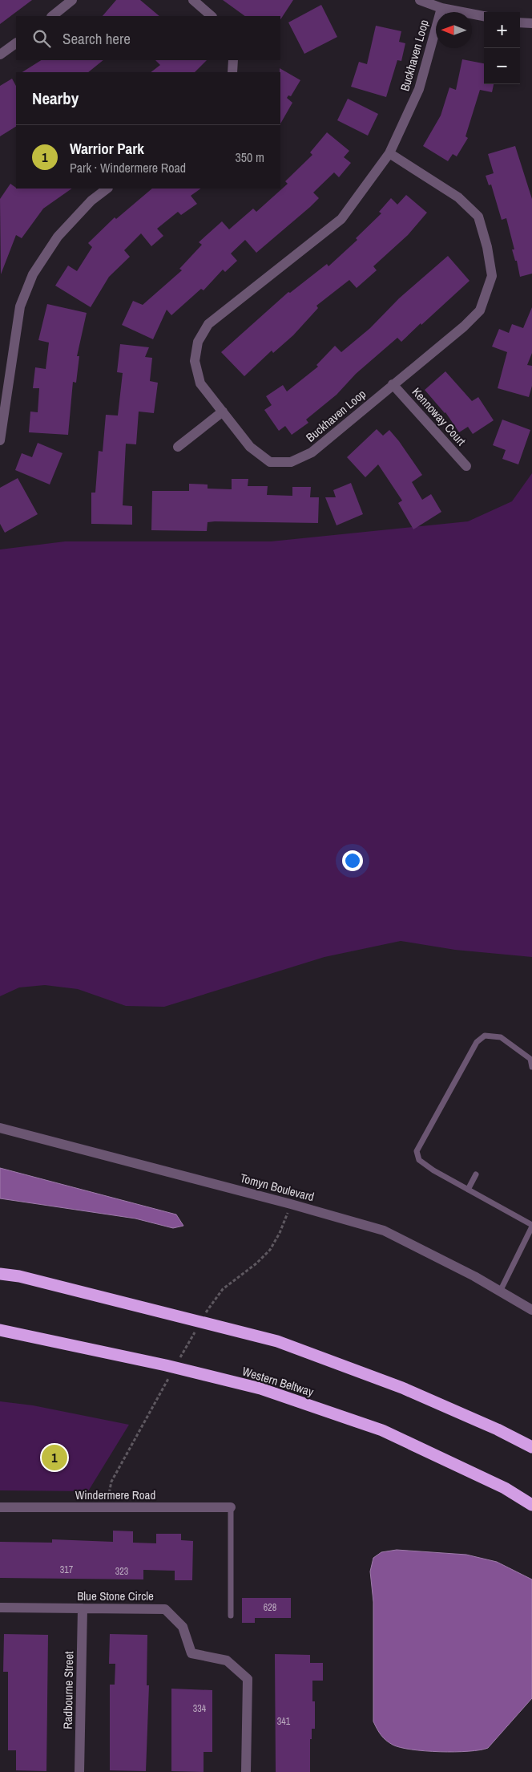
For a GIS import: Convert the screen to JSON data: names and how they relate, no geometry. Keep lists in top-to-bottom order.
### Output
{
  "streets": {
    "highway": ["Western Beltway"],
    "street": [
      "Buckhaven Loop",
      "Kennoway Court",
      "Tomyn Boulevard",
      "Windermere Road",
      "Blue Stone Circle",
      "Radbourne Street"
    ]
  },
  "crossings": [
    ["Buckhaven Loop", "Kennoway Court"],
    ["Blue Stone Circle", "Radbourne Street"]
  ],
  "house_numbers": [
    "317",
    "323",
    "628",
    "334",
    "341"
  ],
  "north": "left",
  "page": {
    "map_buttons": ["+", "−"],
    "search": "Search here",
    "heading": "Nearby",
    "list": [
      {
        "mark": "1",
        "name": "Warrior Park",
        "note": "Park · Windermere Road",
        "value": "350 m"
      }
    ],
    "pins": "1"
  }
}
